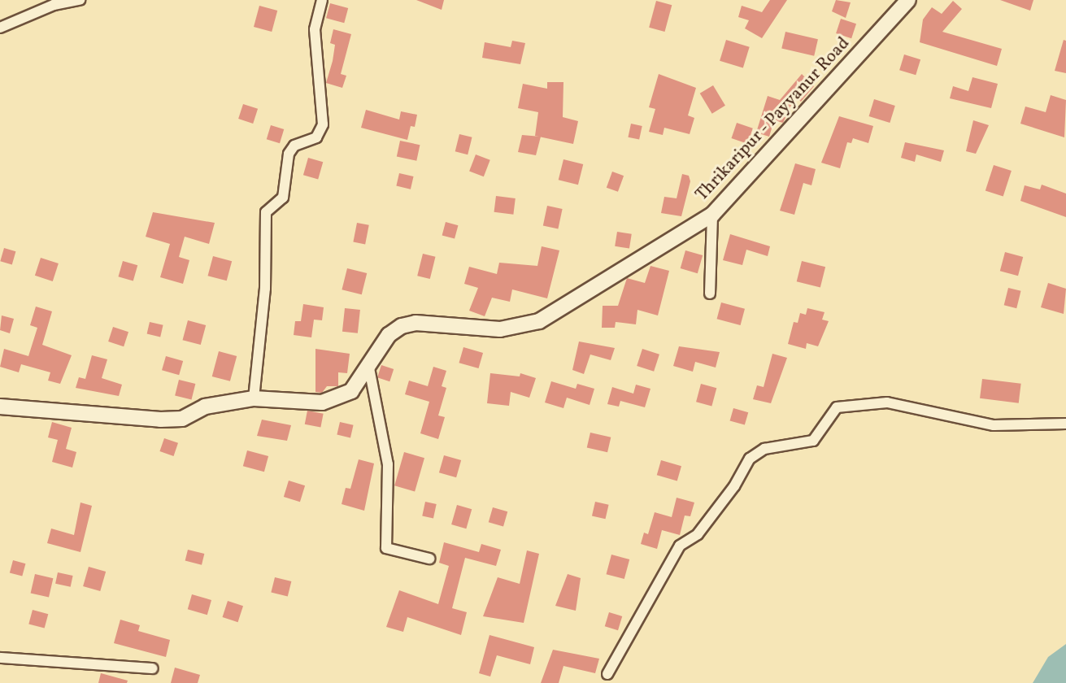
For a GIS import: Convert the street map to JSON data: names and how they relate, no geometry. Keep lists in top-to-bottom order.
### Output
{
  "streets": {
    "main road": ["Thrikaripur - Payyanur Road"]
  }
}
